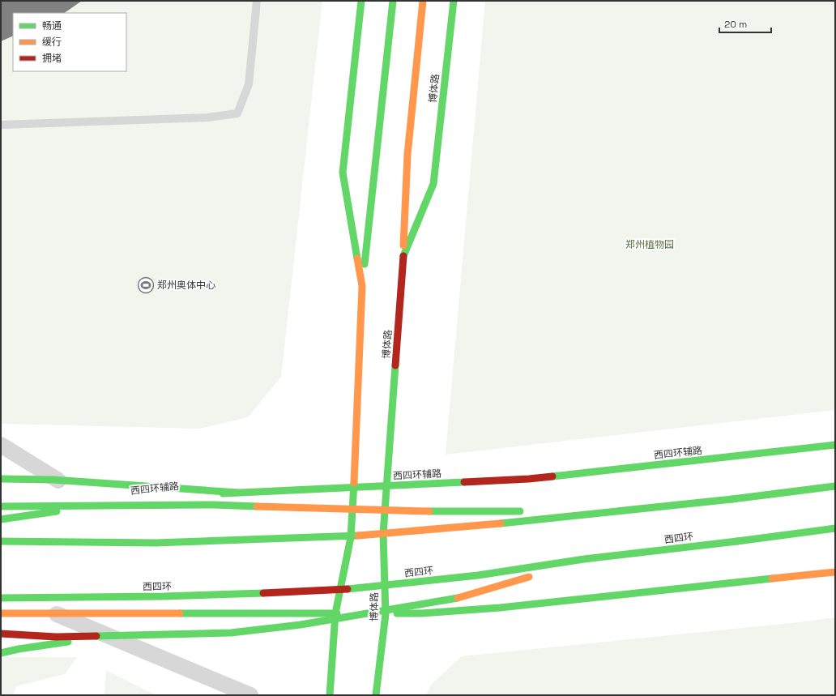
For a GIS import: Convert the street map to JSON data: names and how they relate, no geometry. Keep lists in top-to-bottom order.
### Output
{
  "streets": {
    "main road": ["博体路", "西四环辅路", "西四环"]
  },
  "crossings": [
    ["博体路", "西四环辅路"]
  ],
  "parks": ["郑州植物园"],
  "places": {
    "sports": ["郑州奥体中心"]
  },
  "legend": ["畅通", "缓行", "拥堵"],
  "scale_bar": "20 m"
}
